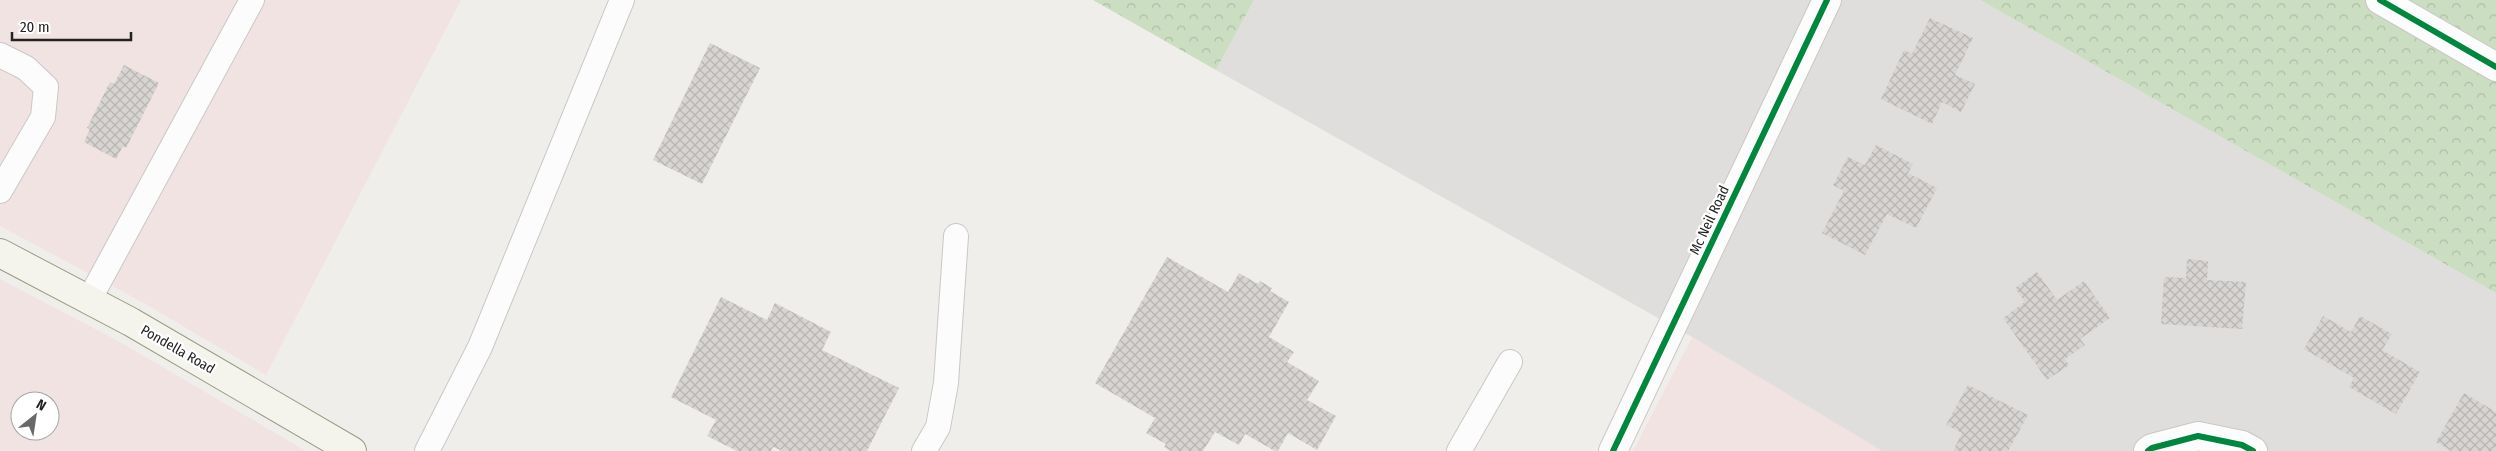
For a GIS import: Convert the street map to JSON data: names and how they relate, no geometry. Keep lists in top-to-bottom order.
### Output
{
  "streets": {
    "main road": ["Pondella Road"],
    "street": ["Mc Neil Road"]
  },
  "scale_bar": "20 m",
  "north": "top right"
}
